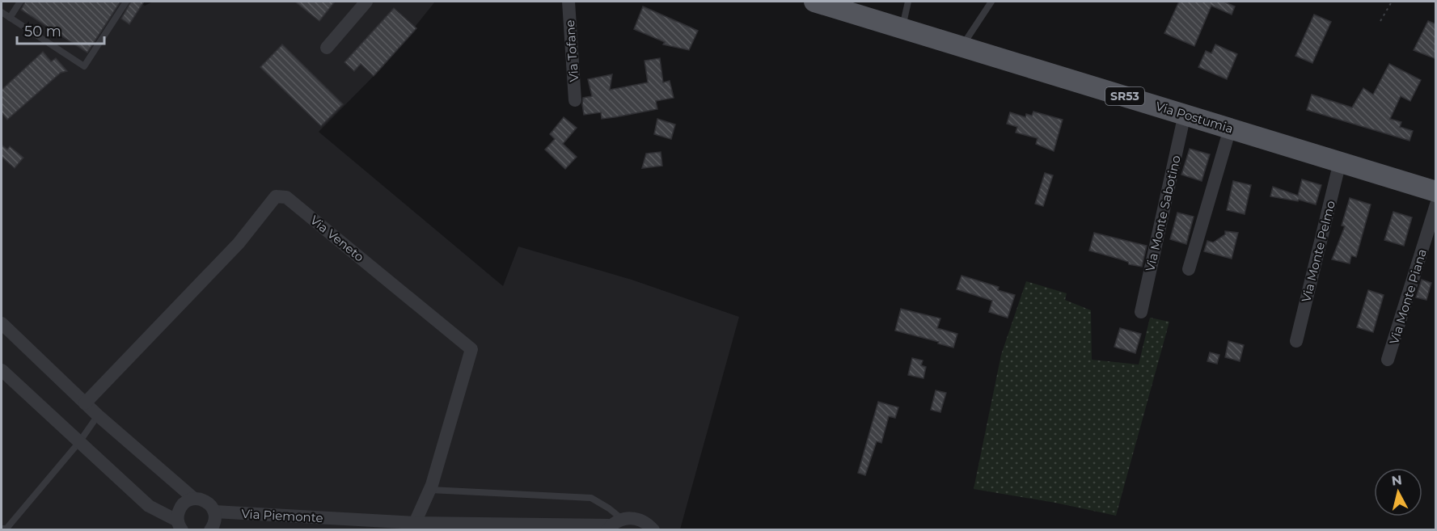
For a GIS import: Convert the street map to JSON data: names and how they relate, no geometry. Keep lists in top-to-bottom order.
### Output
{
  "streets": {
    "main road": ["SR53", "Via Postumia"],
    "street": [
      "Via Tofane",
      "Via Monte Sabotino",
      "Via Veneto",
      "Via Monte Pelmo",
      "Via Monte Piana",
      "Via Piemonte"
    ]
  },
  "crossings": [
    ["Via Postumia", "Via Monte Sabotino"],
    ["Via Postumia", "Via Monte Pelmo"],
    ["Via Veneto", "Via Piemonte"]
  ],
  "scale_bar": "50 m",
  "north": "top"
}
